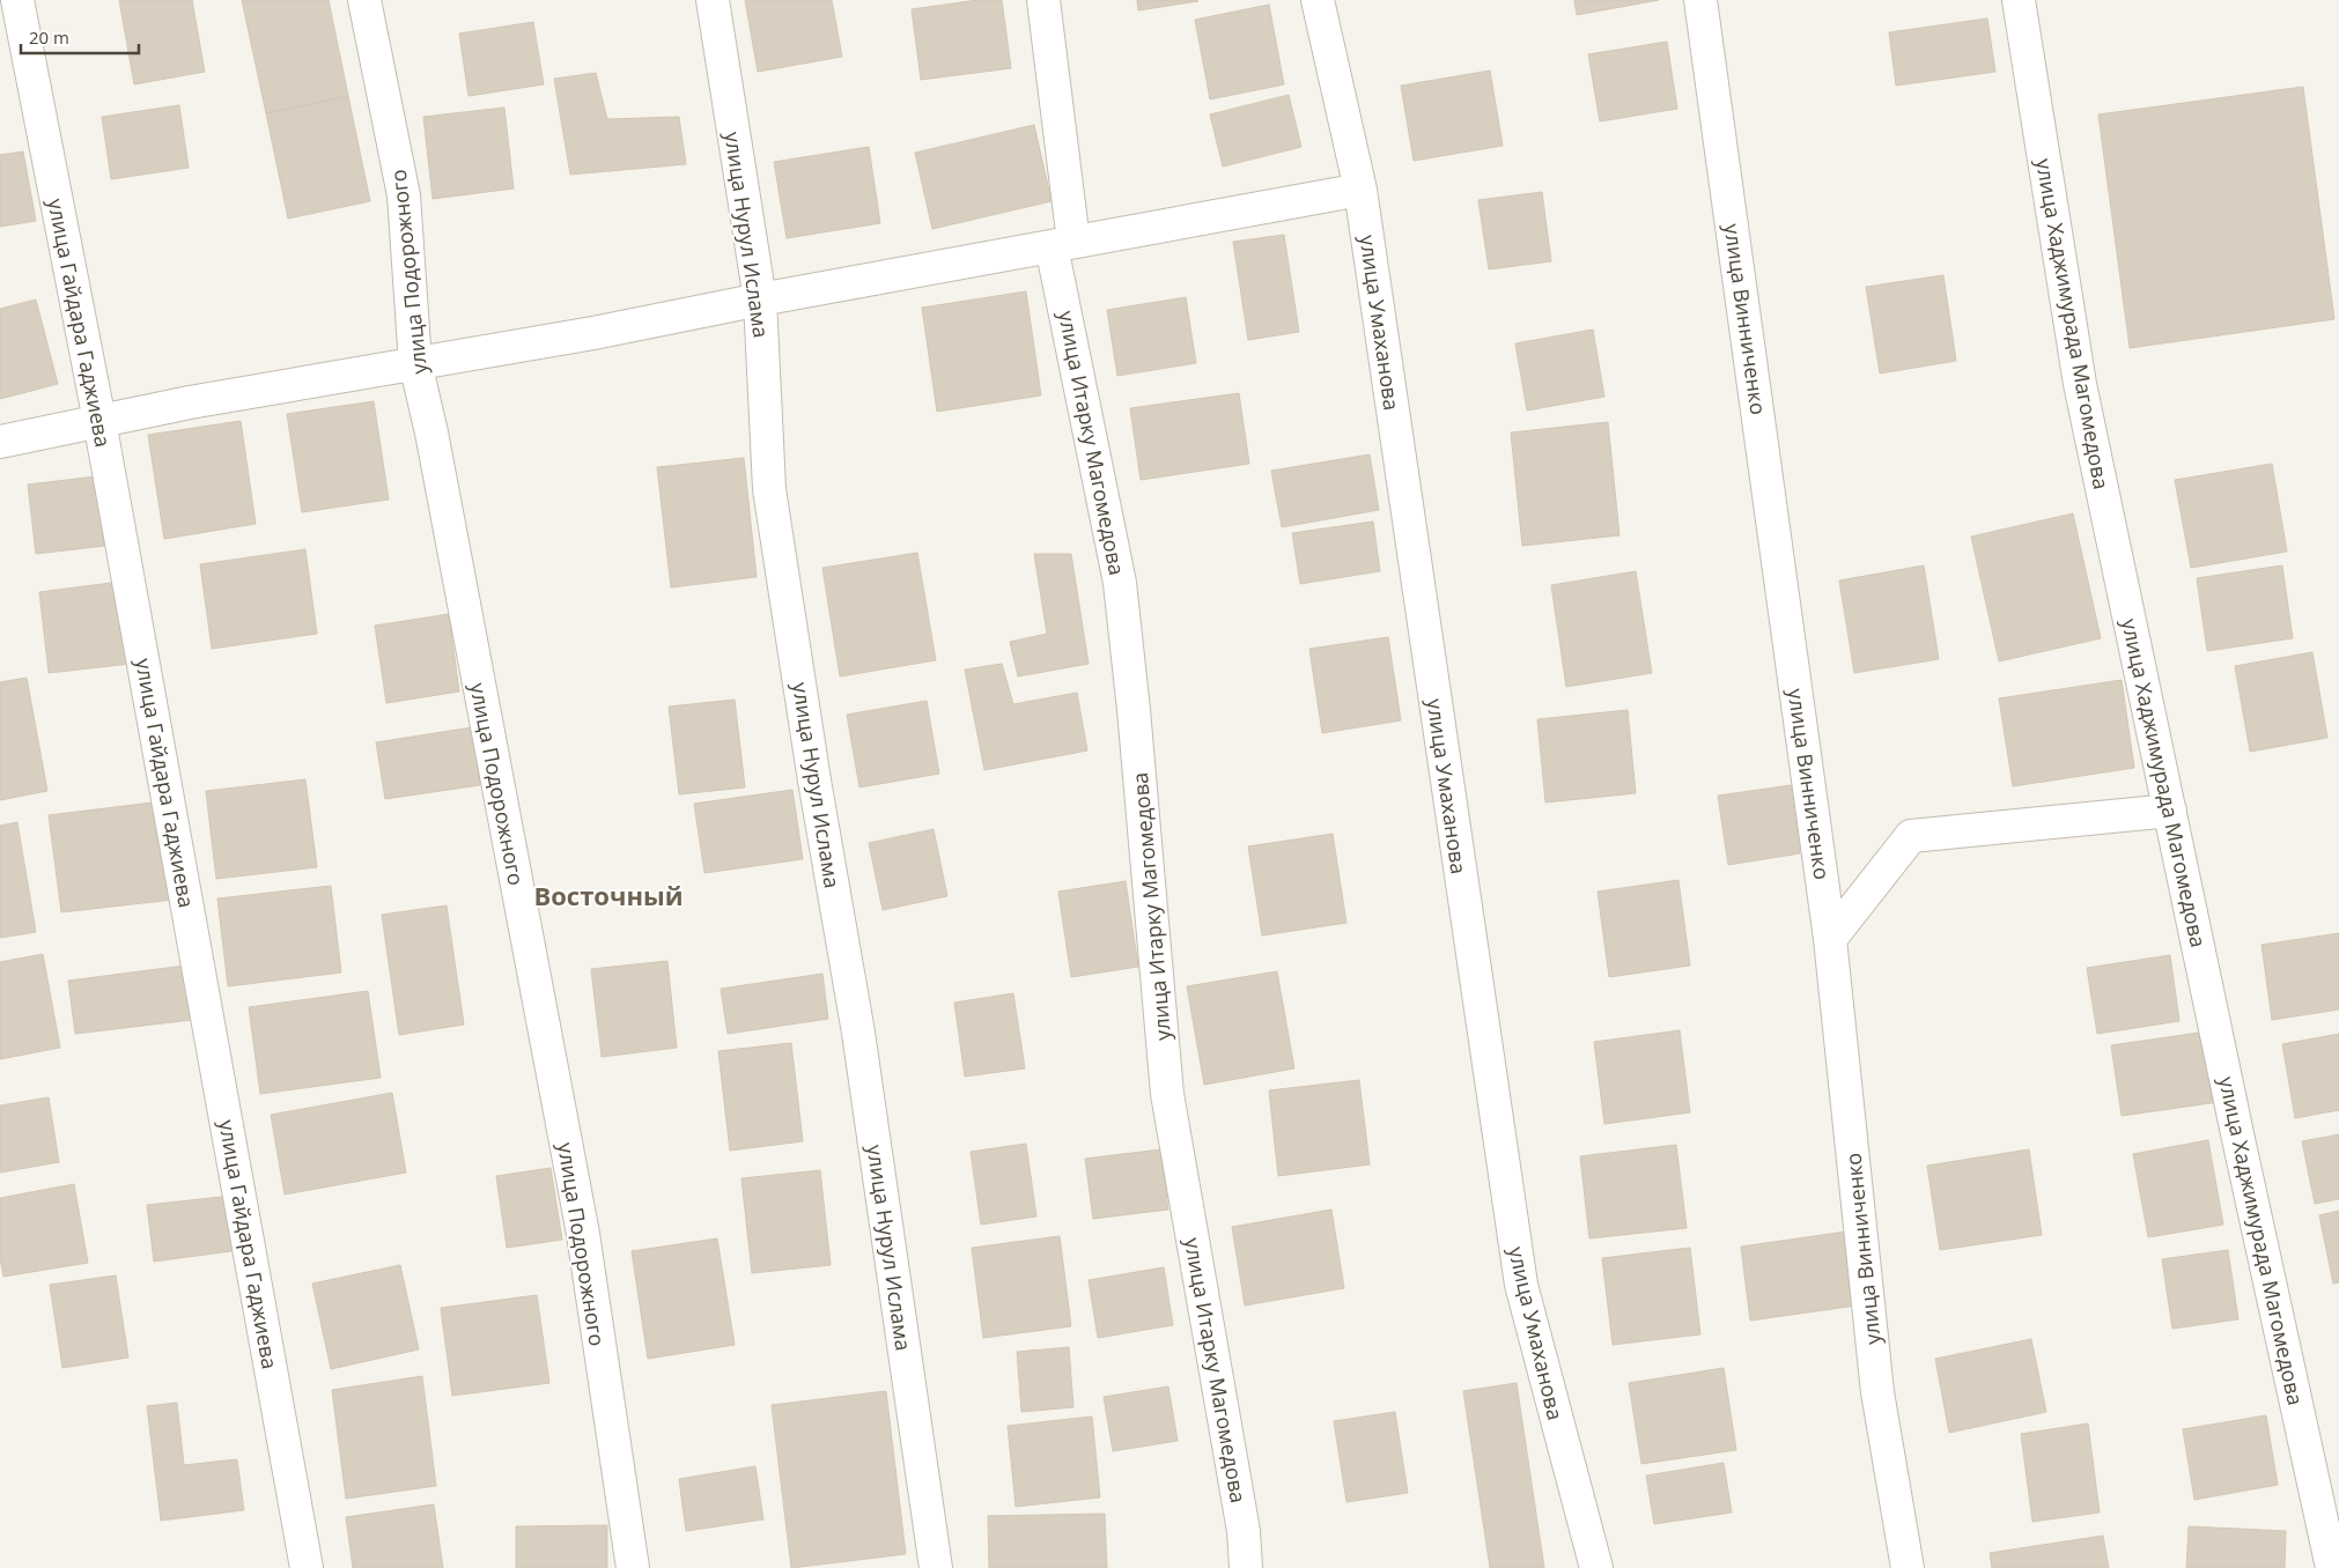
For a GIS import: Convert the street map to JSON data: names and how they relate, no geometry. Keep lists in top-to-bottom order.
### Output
{
  "streets": {
    "street": [
      "улица Нурул Ислама",
      "улица Подорожного",
      "улица Винниченко",
      "улица Гайдара Гаджиева",
      "улица Умаханова",
      "улица Хаджимурада Магомедова",
      "улица Итарку Магомедова"
    ]
  },
  "districts": ["Восточный"],
  "scale_bar": "20 m"
}
